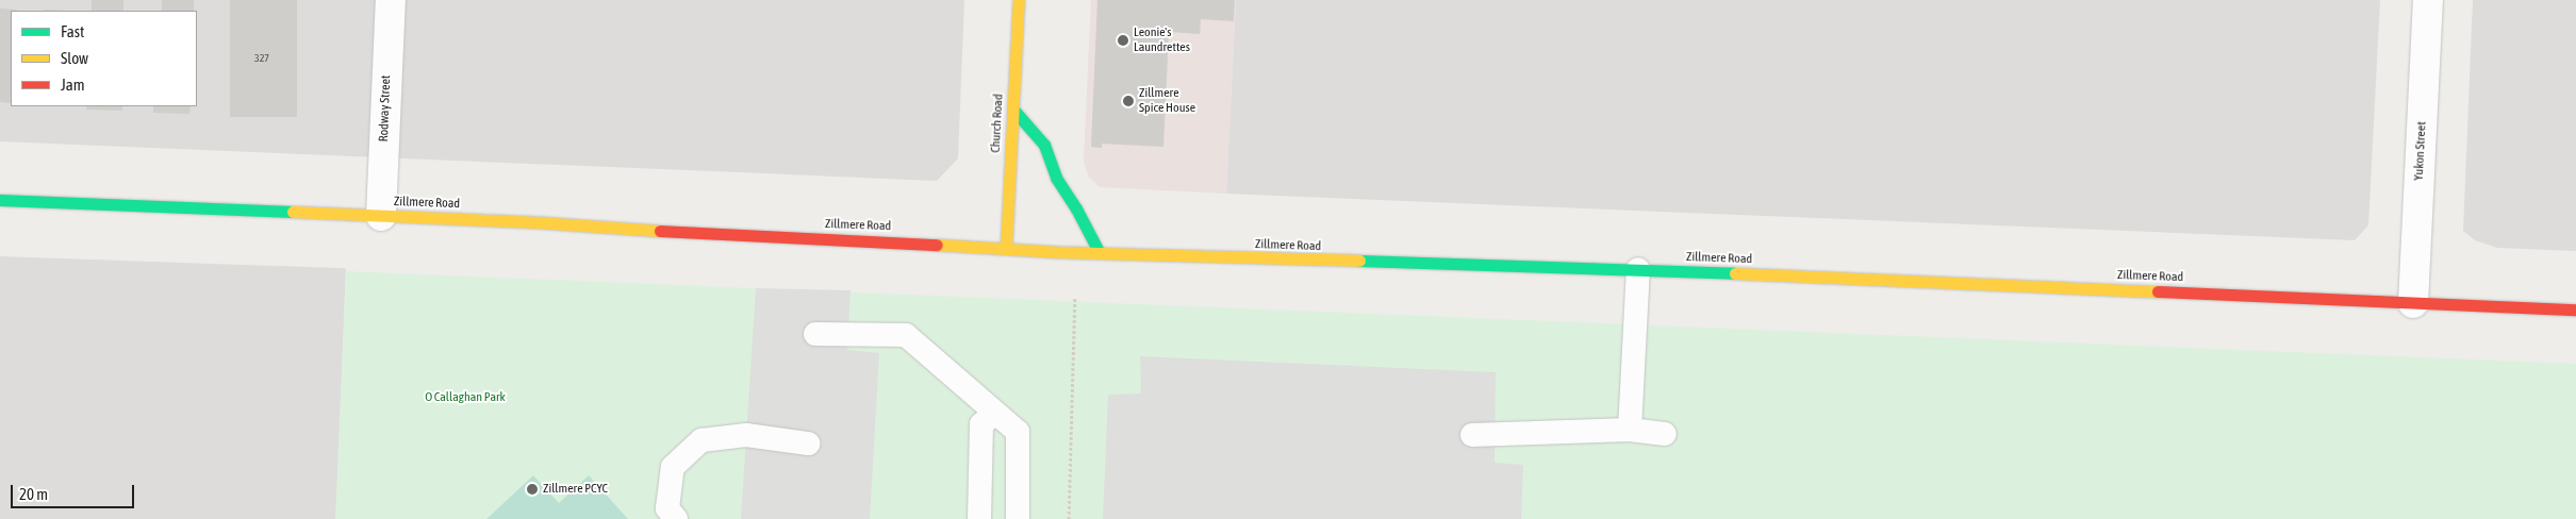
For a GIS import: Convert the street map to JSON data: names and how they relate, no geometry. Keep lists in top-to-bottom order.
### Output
{
  "streets": {
    "main road": ["Church Road", "Zillmere Road"],
    "street": ["Rodway Street", "Yukon Street"]
  },
  "crossings": [
    ["Rodway Street", "Zillmere Road"],
    ["Church Road", "Zillmere Road"],
    ["Yukon Street", "Zillmere Road"]
  ],
  "parks": ["O Callaghan Park"],
  "places": ["Leonie's Laundrettes", "Zillmere Spice House", "Zillmere PCYC"],
  "house_numbers": ["327"],
  "legend": ["Fast", "Slow", "Jam"],
  "scale_bar": "20 m"
}
